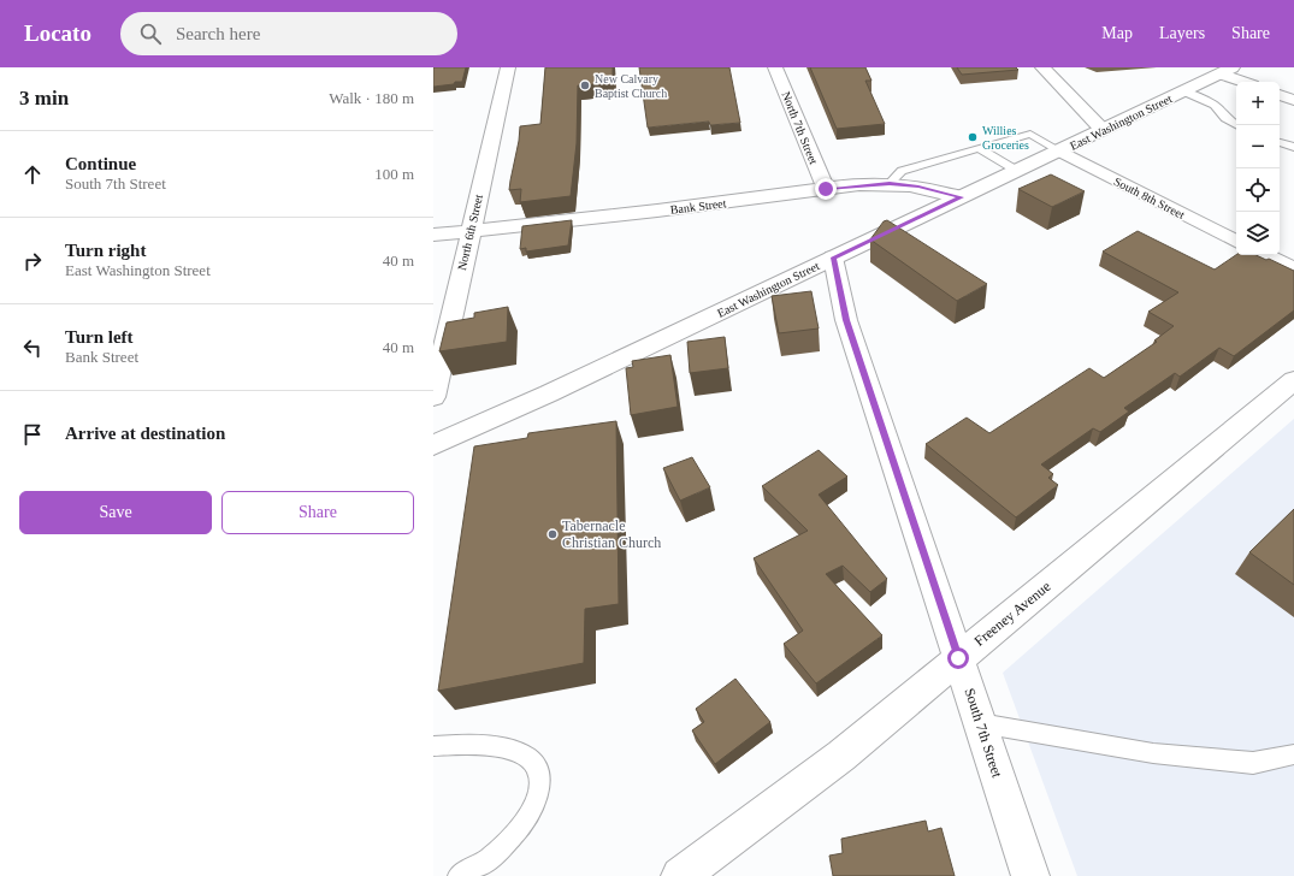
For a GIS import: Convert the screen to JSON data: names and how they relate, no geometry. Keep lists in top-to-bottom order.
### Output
{
  "streets": {
    "street": [
      "East Washington Street",
      "North 7th Street",
      "South 8th Street",
      "Bank Street",
      "North 6th Street",
      "Freeney Avenue",
      "South 7th Street"
    ]
  },
  "crossings": [
    ["East Washington Street", "South 8th Street"],
    ["East Washington Street", "Bank Street"],
    ["East Washington Street", "South 7th Street"],
    ["North 7th Street", "Bank Street"],
    ["Bank Street", "North 6th Street"],
    ["Freeney Avenue", "South 7th Street"]
  ],
  "places": ["New Calvary Baptist Church", "Willies Groceries", "Tabernacle Christian Church"],
  "page": {
    "header": "Locato",
    "search": "Search here",
    "nav": ["Map", "Layers", "Share"],
    "heading": ["3 min", "Walk · 180 m"],
    "map_buttons": ["+", "−"],
    "list": [
      ["Continue", "South 7th Street", "100 m"],
      ["Turn right", "East Washington Street", "40 m"],
      ["Turn left", "Bank Street", "40 m"],
      "Arrive at destination"
    ],
    "buttons": ["Save", "Share"]
  }
}
